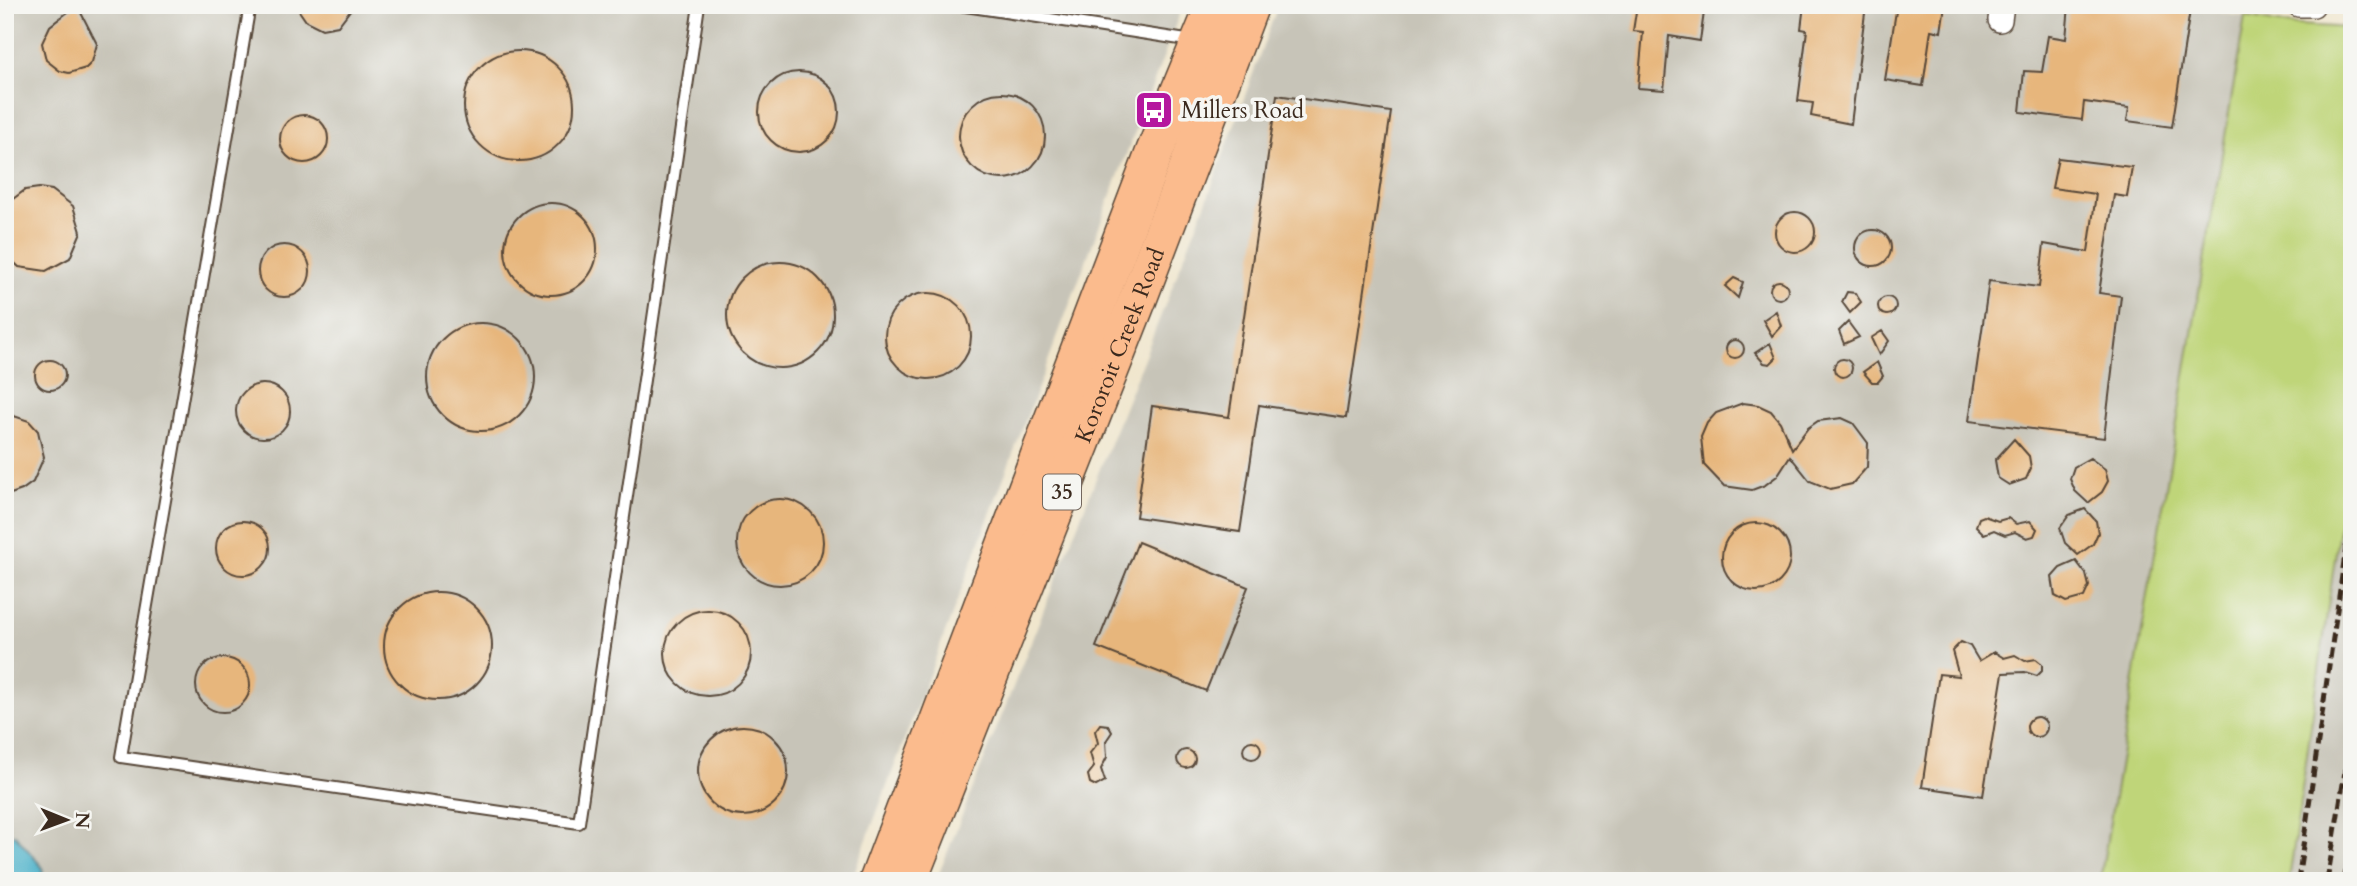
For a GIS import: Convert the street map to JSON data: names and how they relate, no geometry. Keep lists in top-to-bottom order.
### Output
{
  "streets": {
    "main road": ["Kororoit Creek Road", "35"]
  },
  "places": {
    "bus stop": ["Millers Road"]
  },
  "north": "right"
}
